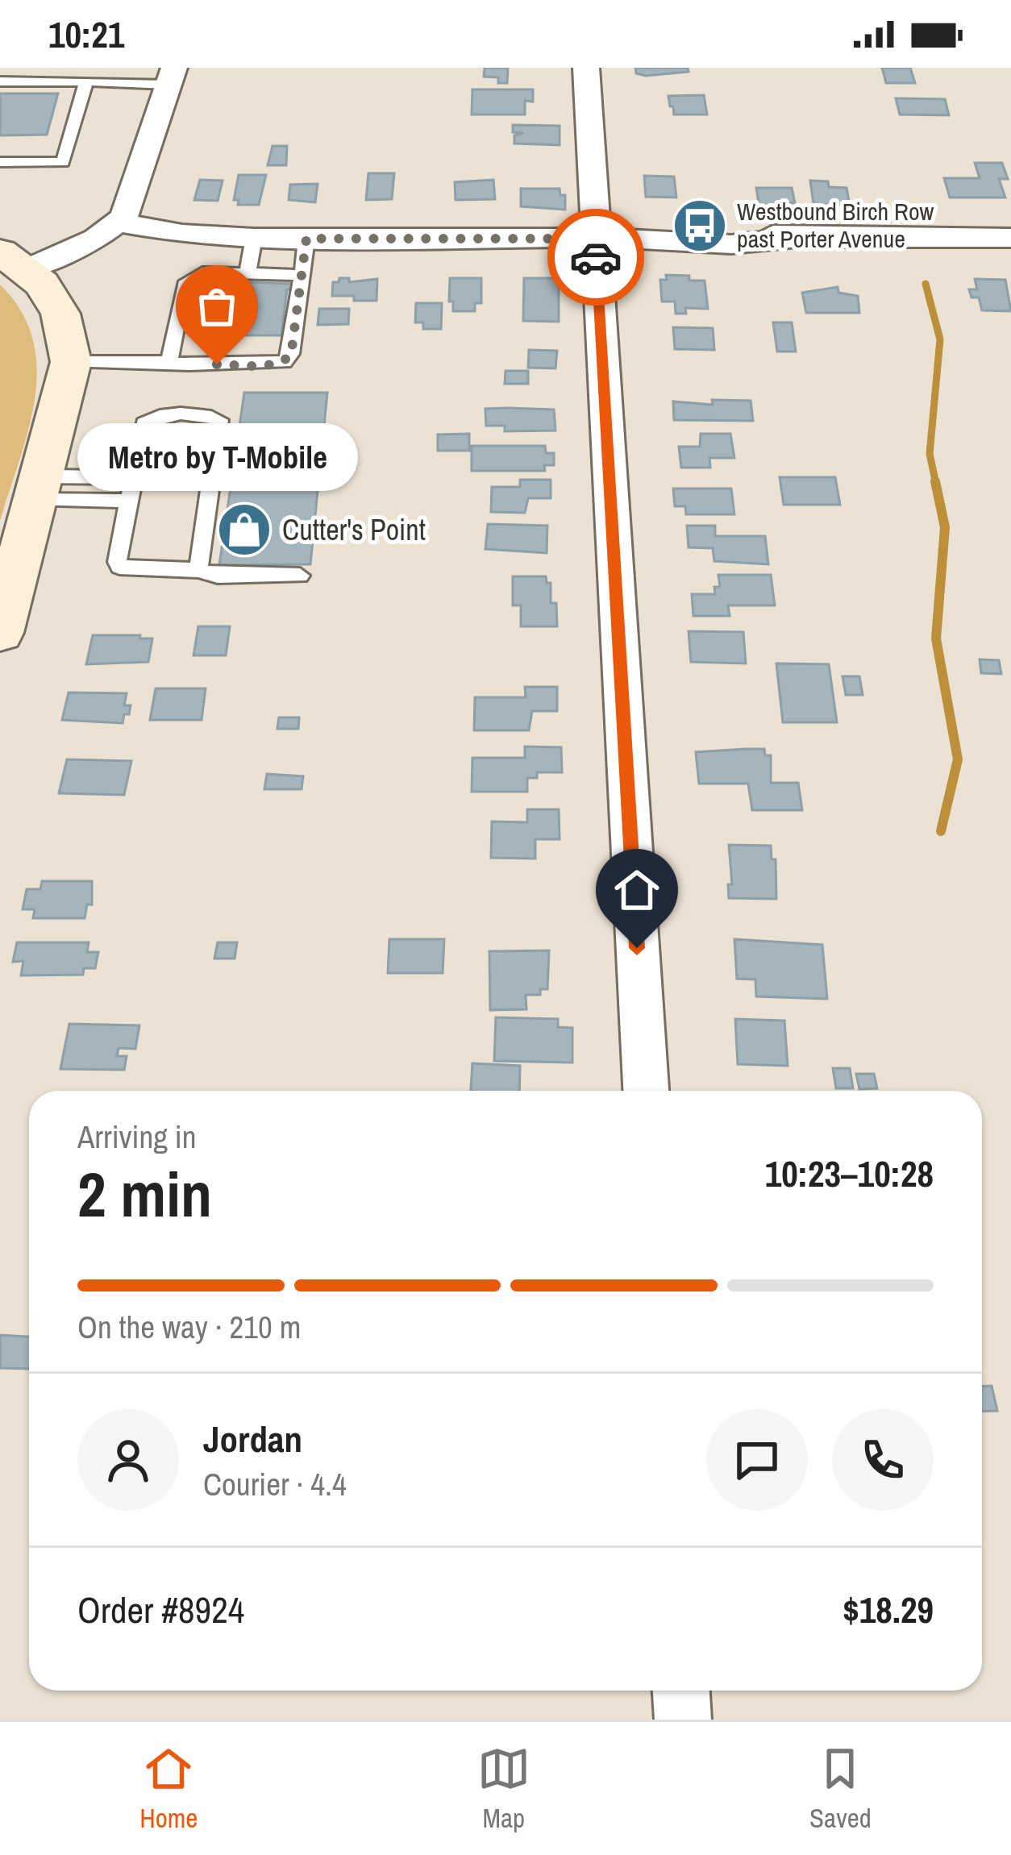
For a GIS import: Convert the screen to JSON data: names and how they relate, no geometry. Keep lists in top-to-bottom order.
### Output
{
  "places": {
    "bus stop": ["Westbound Birch Row past Porter Avenue"],
    "other": ["Metro by T-Mobile"],
    "shop": ["Cutter's Point"]
  },
  "page": {
    "status": "10:21",
    "bubble": "Metro by T-Mobile",
    "heading": ["2 min", "Arriving in", "10:23–10:28"],
    "panel": [
      "Jordan",
      "Courier · 4.4",
      "Order #8924",
      "$18.29"
    ],
    "bar": "On the way · 210 m",
    "tabs": ["Home", "Map", "Saved"]
  }
}
